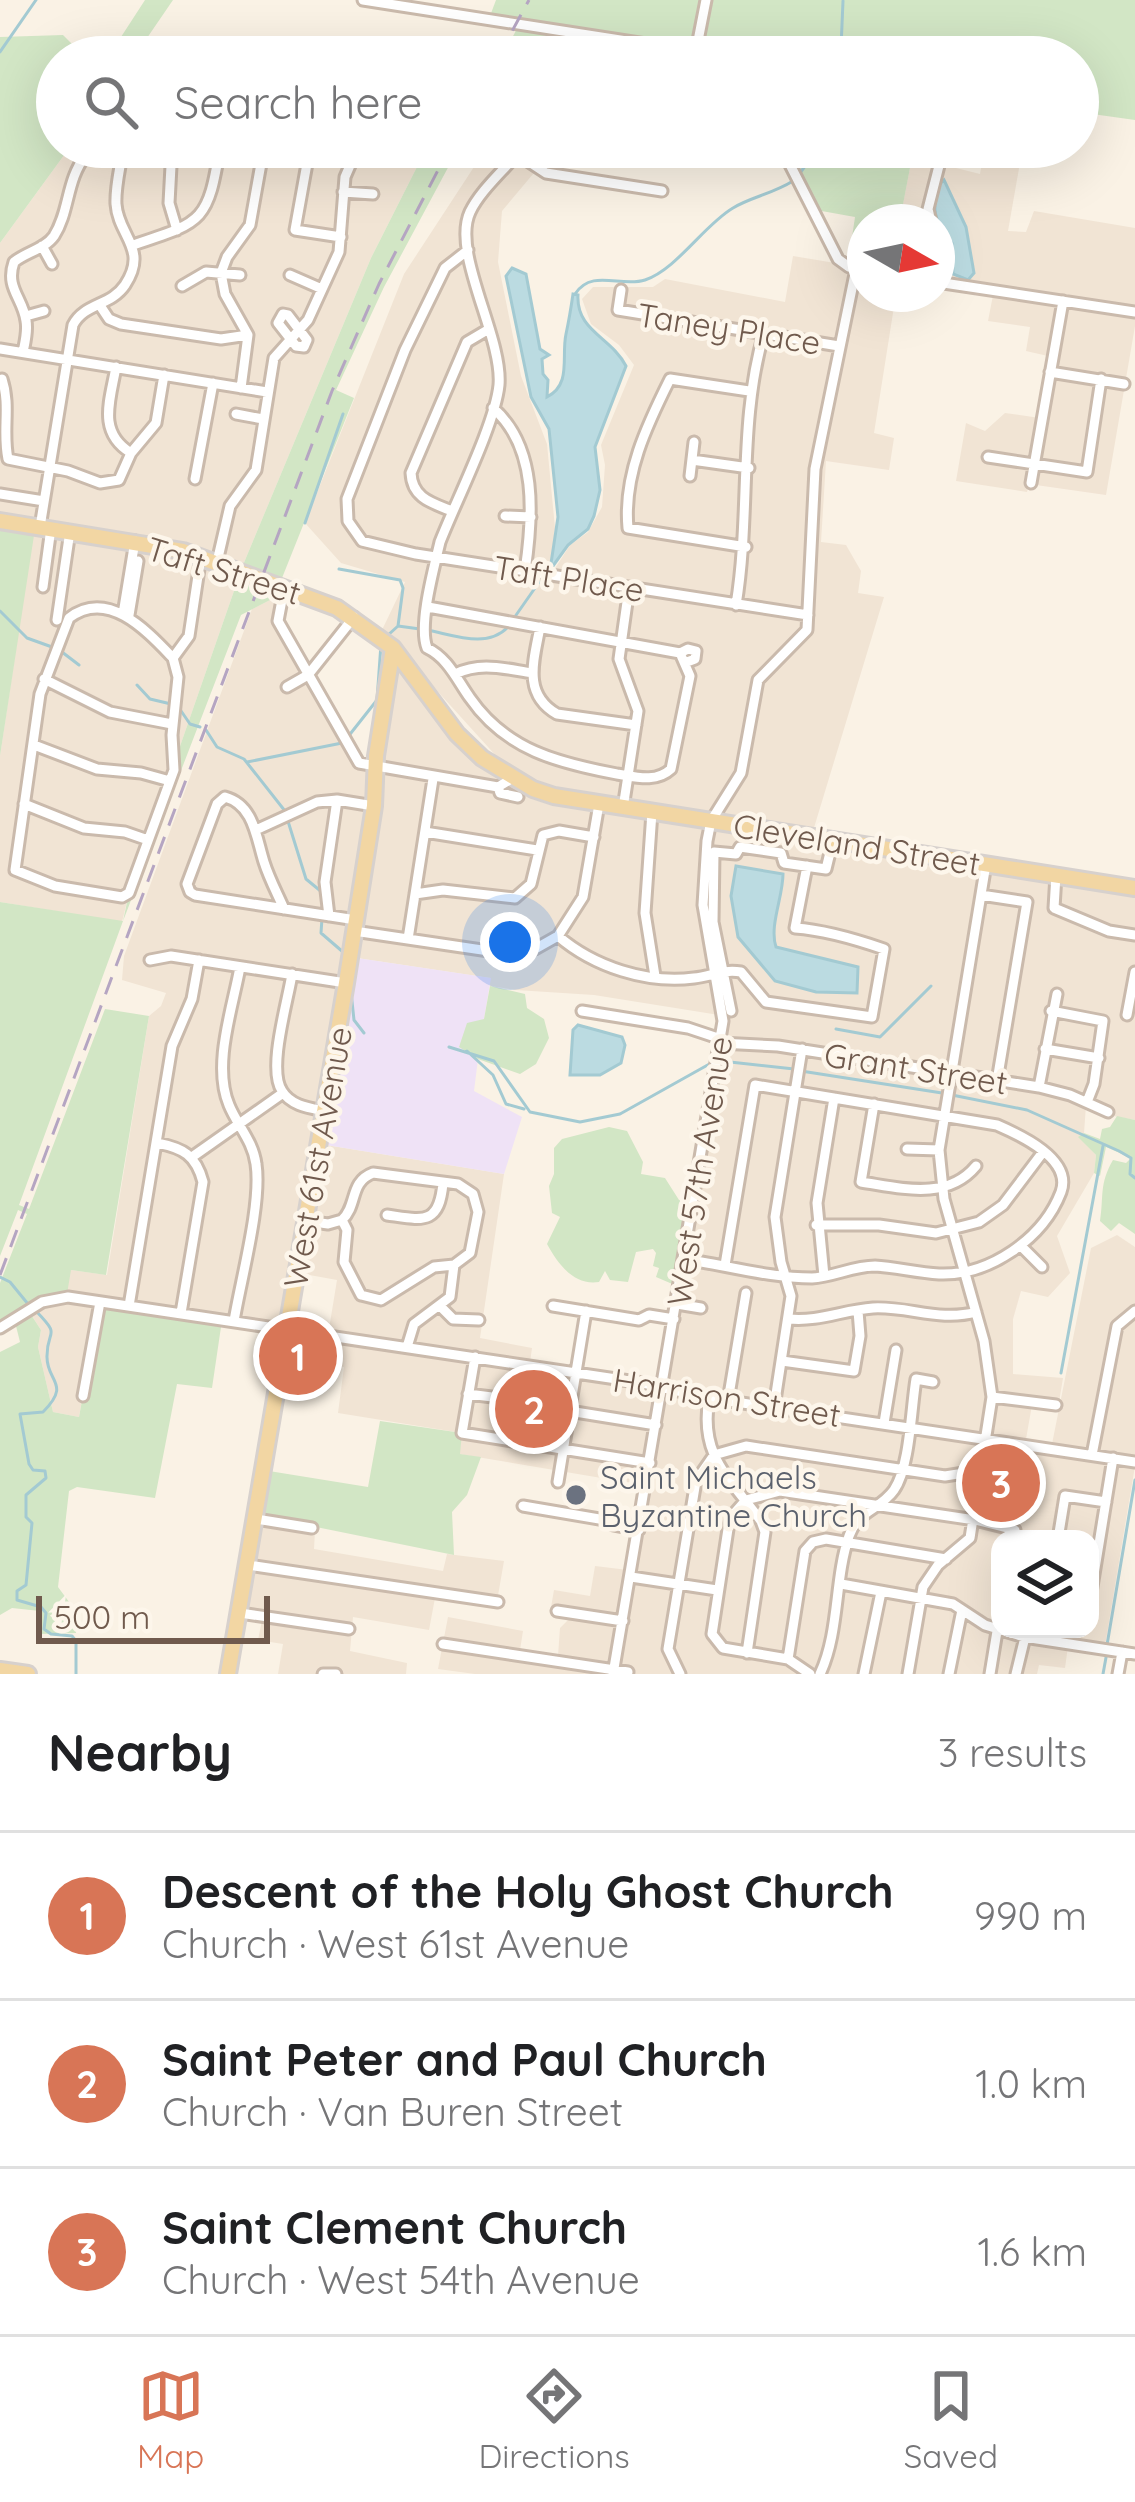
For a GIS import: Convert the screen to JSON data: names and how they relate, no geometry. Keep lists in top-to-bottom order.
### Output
{
  "streets": {
    "main road": ["Taft Street", "Cleveland Street", "West 61st Avenue"],
    "street": [
      "Taney Place",
      "Taft Place",
      "Grant Street",
      "West 57th Avenue",
      "Harrison Street"
    ]
  },
  "crossings": [
    ["Taft Street", "Cleveland Street"],
    ["Taft Street", "West 61st Avenue"],
    ["Taft Place", "West 57th Avenue"],
    ["Cleveland Street", "West 57th Avenue"],
    ["Grant Street", "West 57th Avenue"],
    ["West 61st Avenue", "Harrison Street"],
    ["West 57th Avenue", "Harrison Street"]
  ],
  "places": ["Saint Michaels Byzantine Church"],
  "scale_bar": "500 m",
  "north": "right",
  "page": {
    "search": "Search here",
    "pins": ["1", "2", "3"],
    "scale": "500 m",
    "heading": ["Nearby", "3 results"],
    "list": [
      {
        "mark": "1",
        "name": "Descent of the Holy Ghost Church",
        "note": "Church · West 61st Avenue",
        "value": "990 m"
      },
      {
        "mark": "2",
        "name": "Saint Peter and Paul Church",
        "note": "Church · Van Buren Street",
        "value": "1.0 km"
      },
      {
        "mark": "3",
        "name": "Saint Clement Church",
        "note": "Church · West 54th Avenue",
        "value": "1.6 km"
      }
    ],
    "nav": ["Map", "Directions", "Saved"]
  }
}
